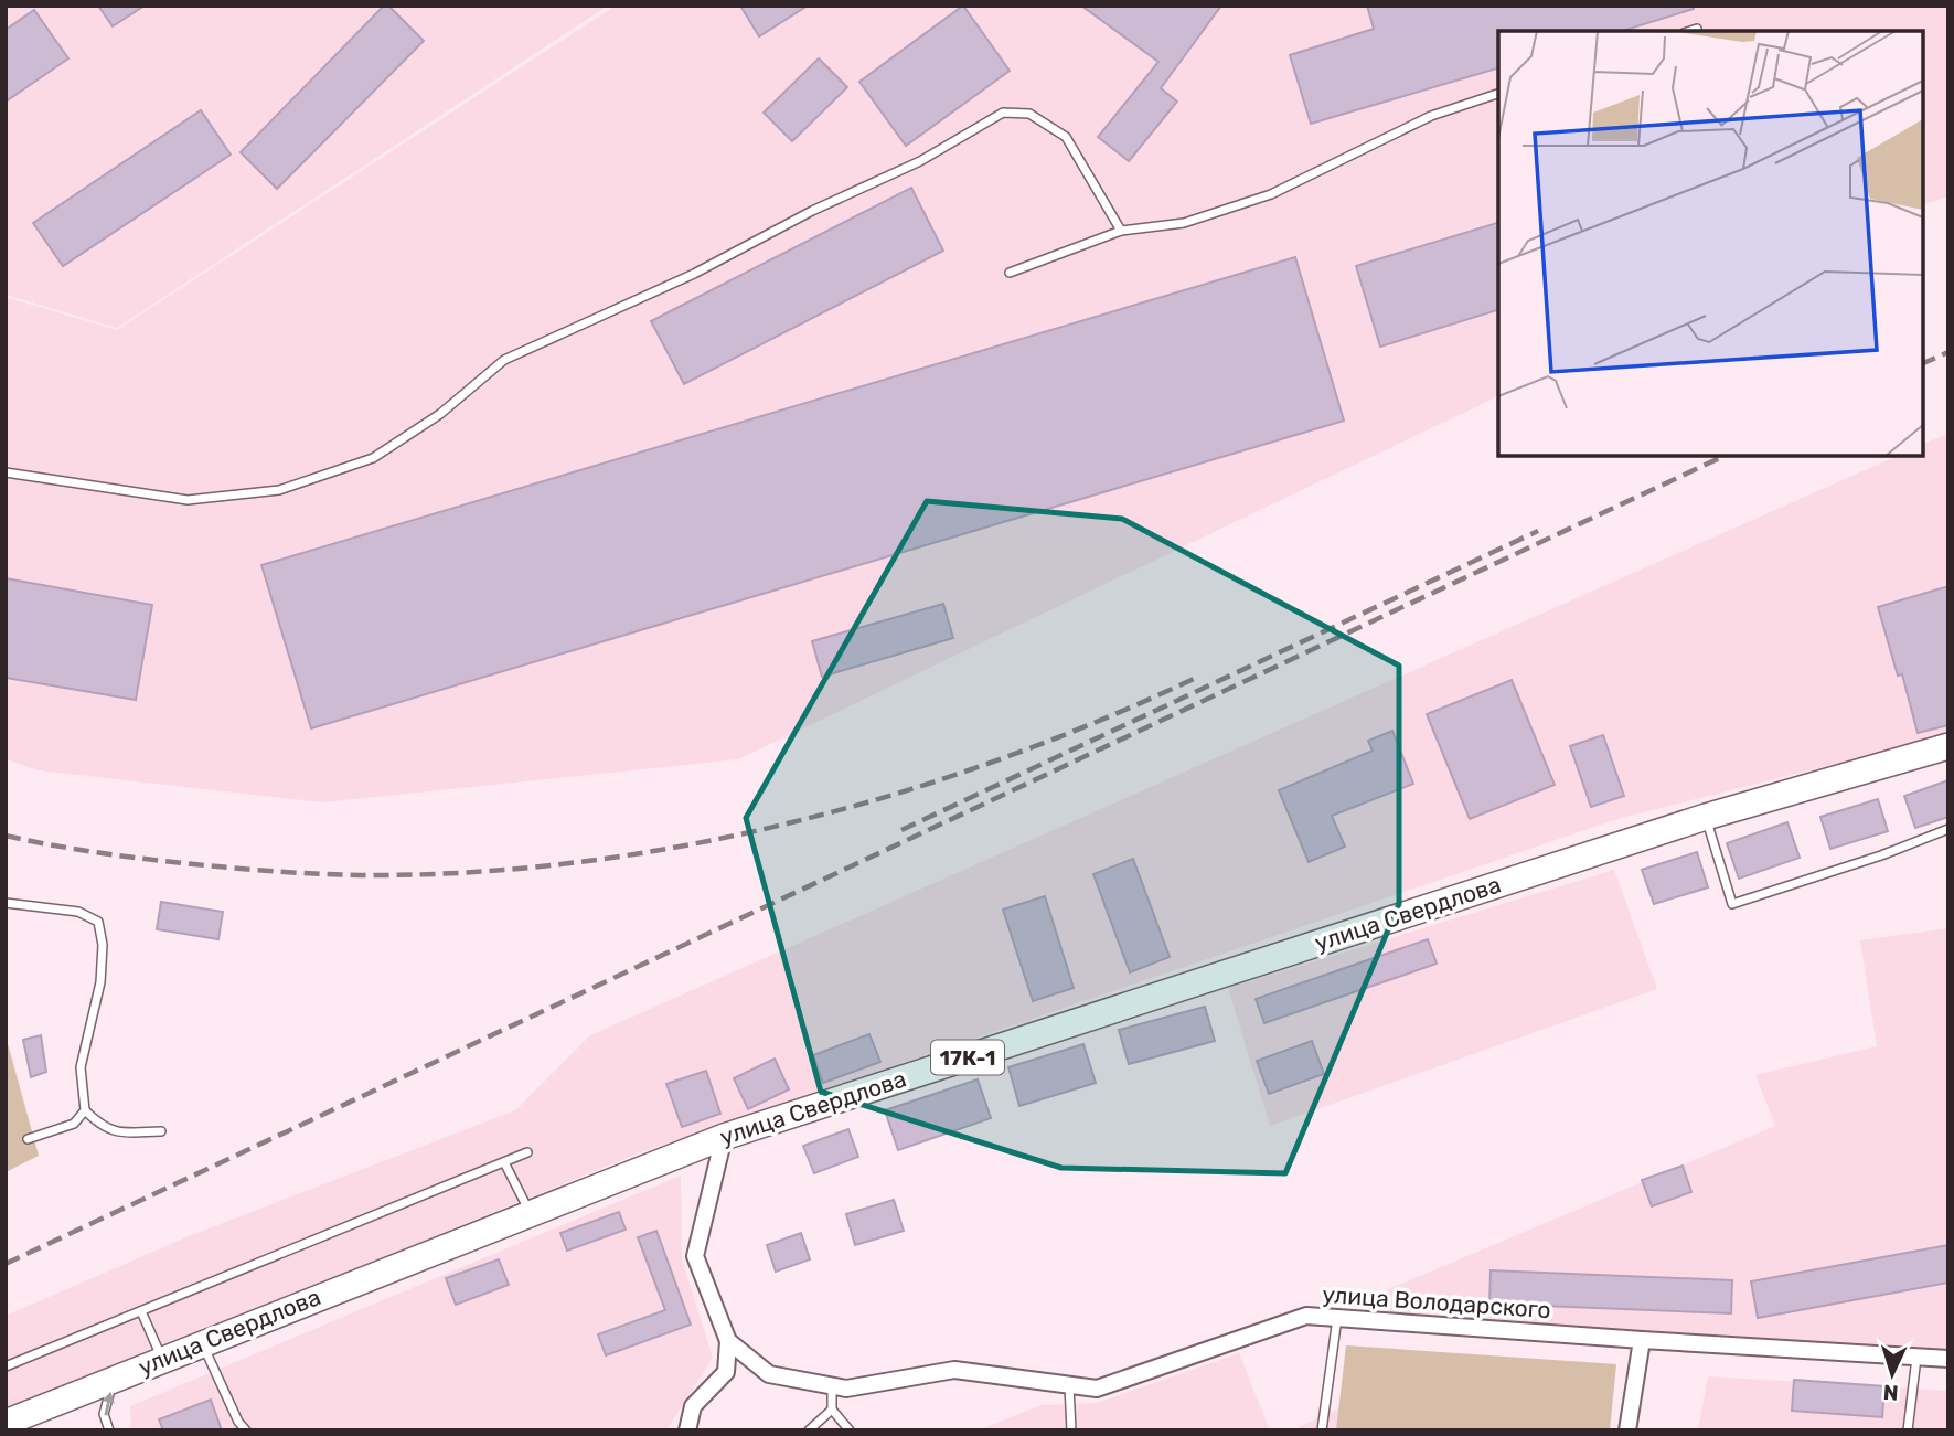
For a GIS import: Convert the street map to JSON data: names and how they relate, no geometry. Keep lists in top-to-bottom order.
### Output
{
  "streets": {
    "main road": ["улица Свердлова", "17К-1"],
    "street": ["улица Володарского"]
  },
  "crossings": [
    ["улица Свердлова", "улица Володарского"]
  ],
  "north": "bottom"
}
